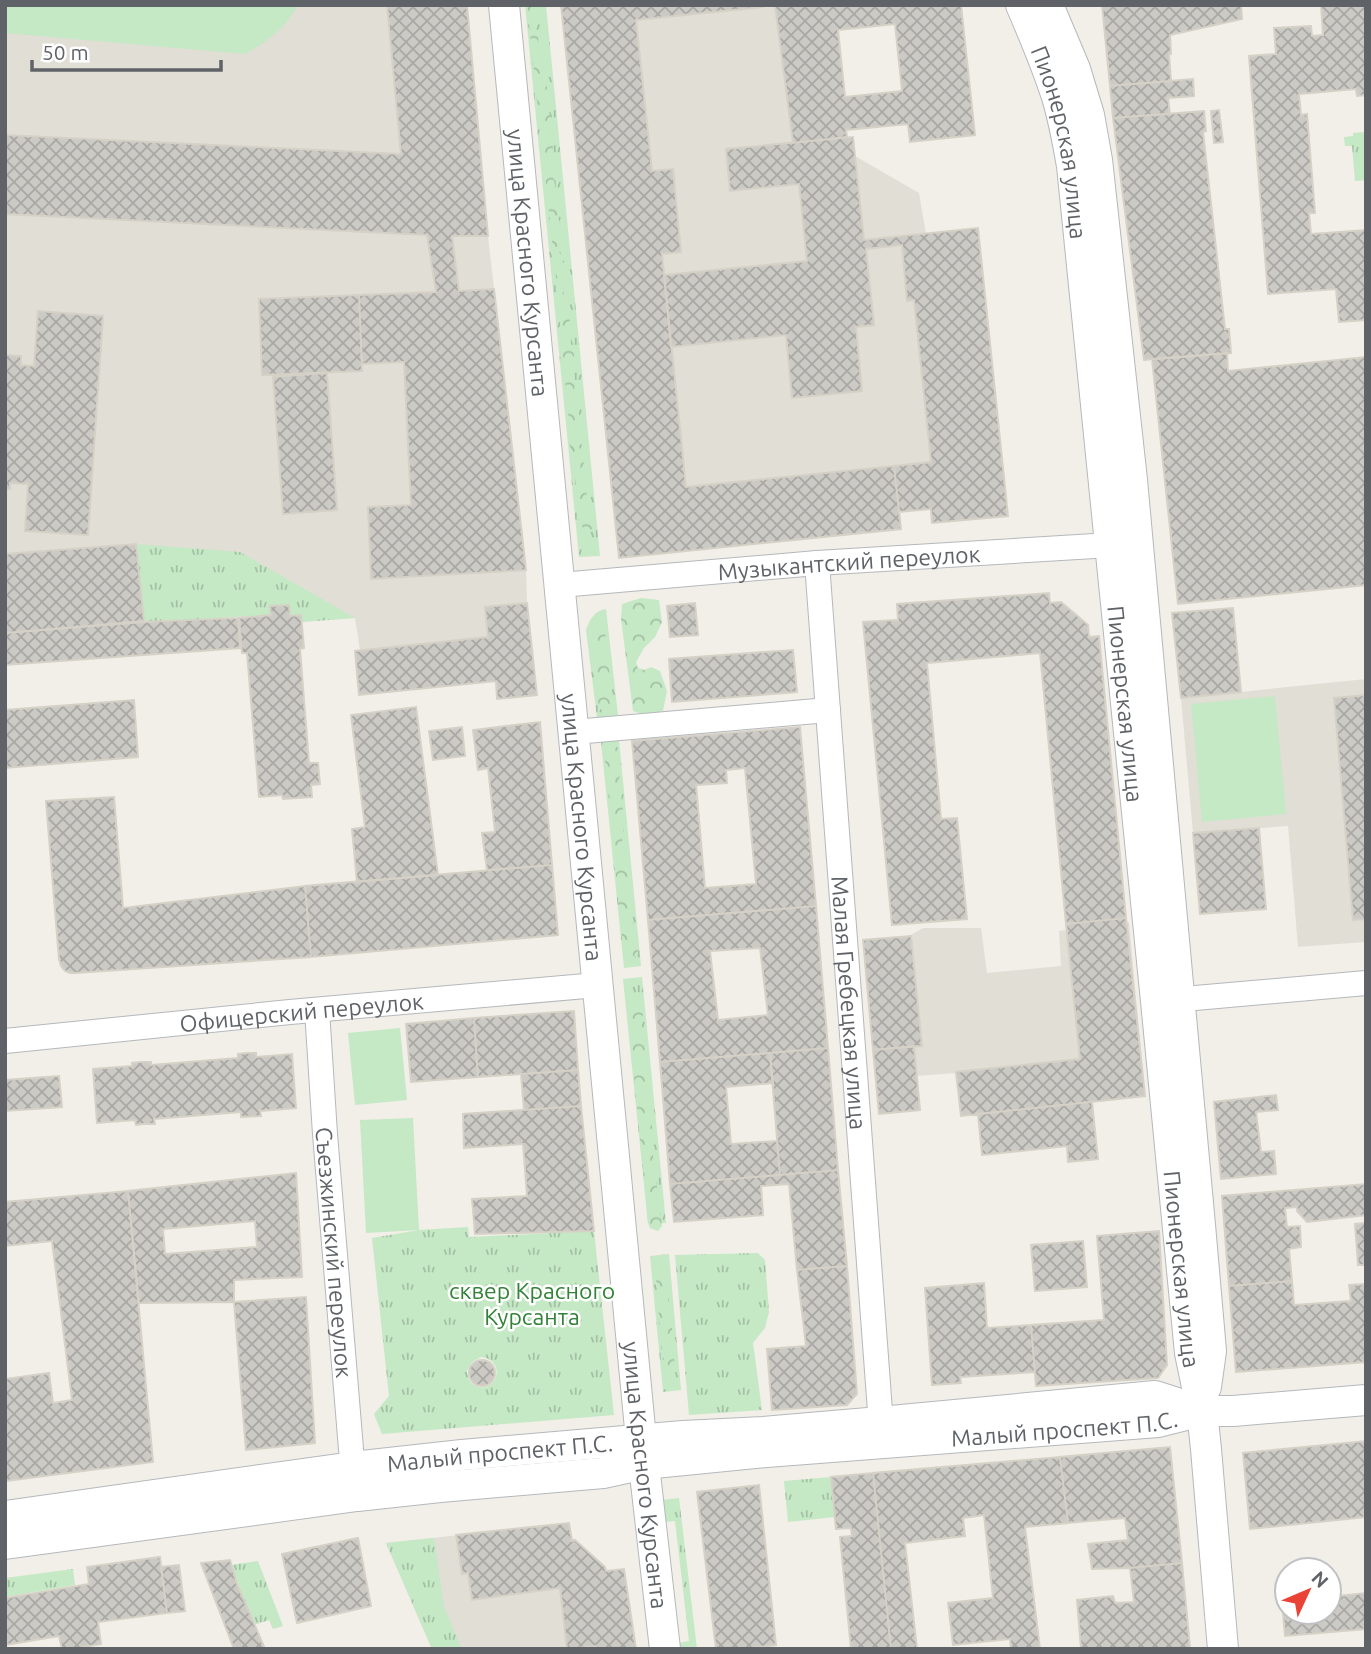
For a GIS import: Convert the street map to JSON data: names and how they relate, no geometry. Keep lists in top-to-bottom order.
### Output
{
  "streets": {
    "street": [
      "Пионерская улица",
      "улица Красного Курсанта",
      "Музыкантский переулок",
      "Малая Гребецкая улица",
      "Офицерский переулок",
      "Съезжинский переулок",
      "Малый проспект П.С."
    ]
  },
  "crossings": [
    ["Пионерская улица", "Музыкантский переулок"],
    ["Пионерская улица", "Малый проспект П.С."],
    ["улица Красного Курсанта", "Музыкантский переулок"],
    ["улица Красного Курсанта", "Офицерский переулок"],
    ["улица Красного Курсанта", "Малый проспект П.С."],
    ["Музыкантский переулок", "Малая Гребецкая улица"],
    ["Малая Гребецкая улица", "Малый проспект П.С."],
    ["Офицерский переулок", "Съезжинский переулок"],
    ["Съезжинский переулок", "Малый проспект П.С."]
  ],
  "parks": ["сквер Красного Курсанта"],
  "scale_bar": "50 m",
  "north": "top right"
}
